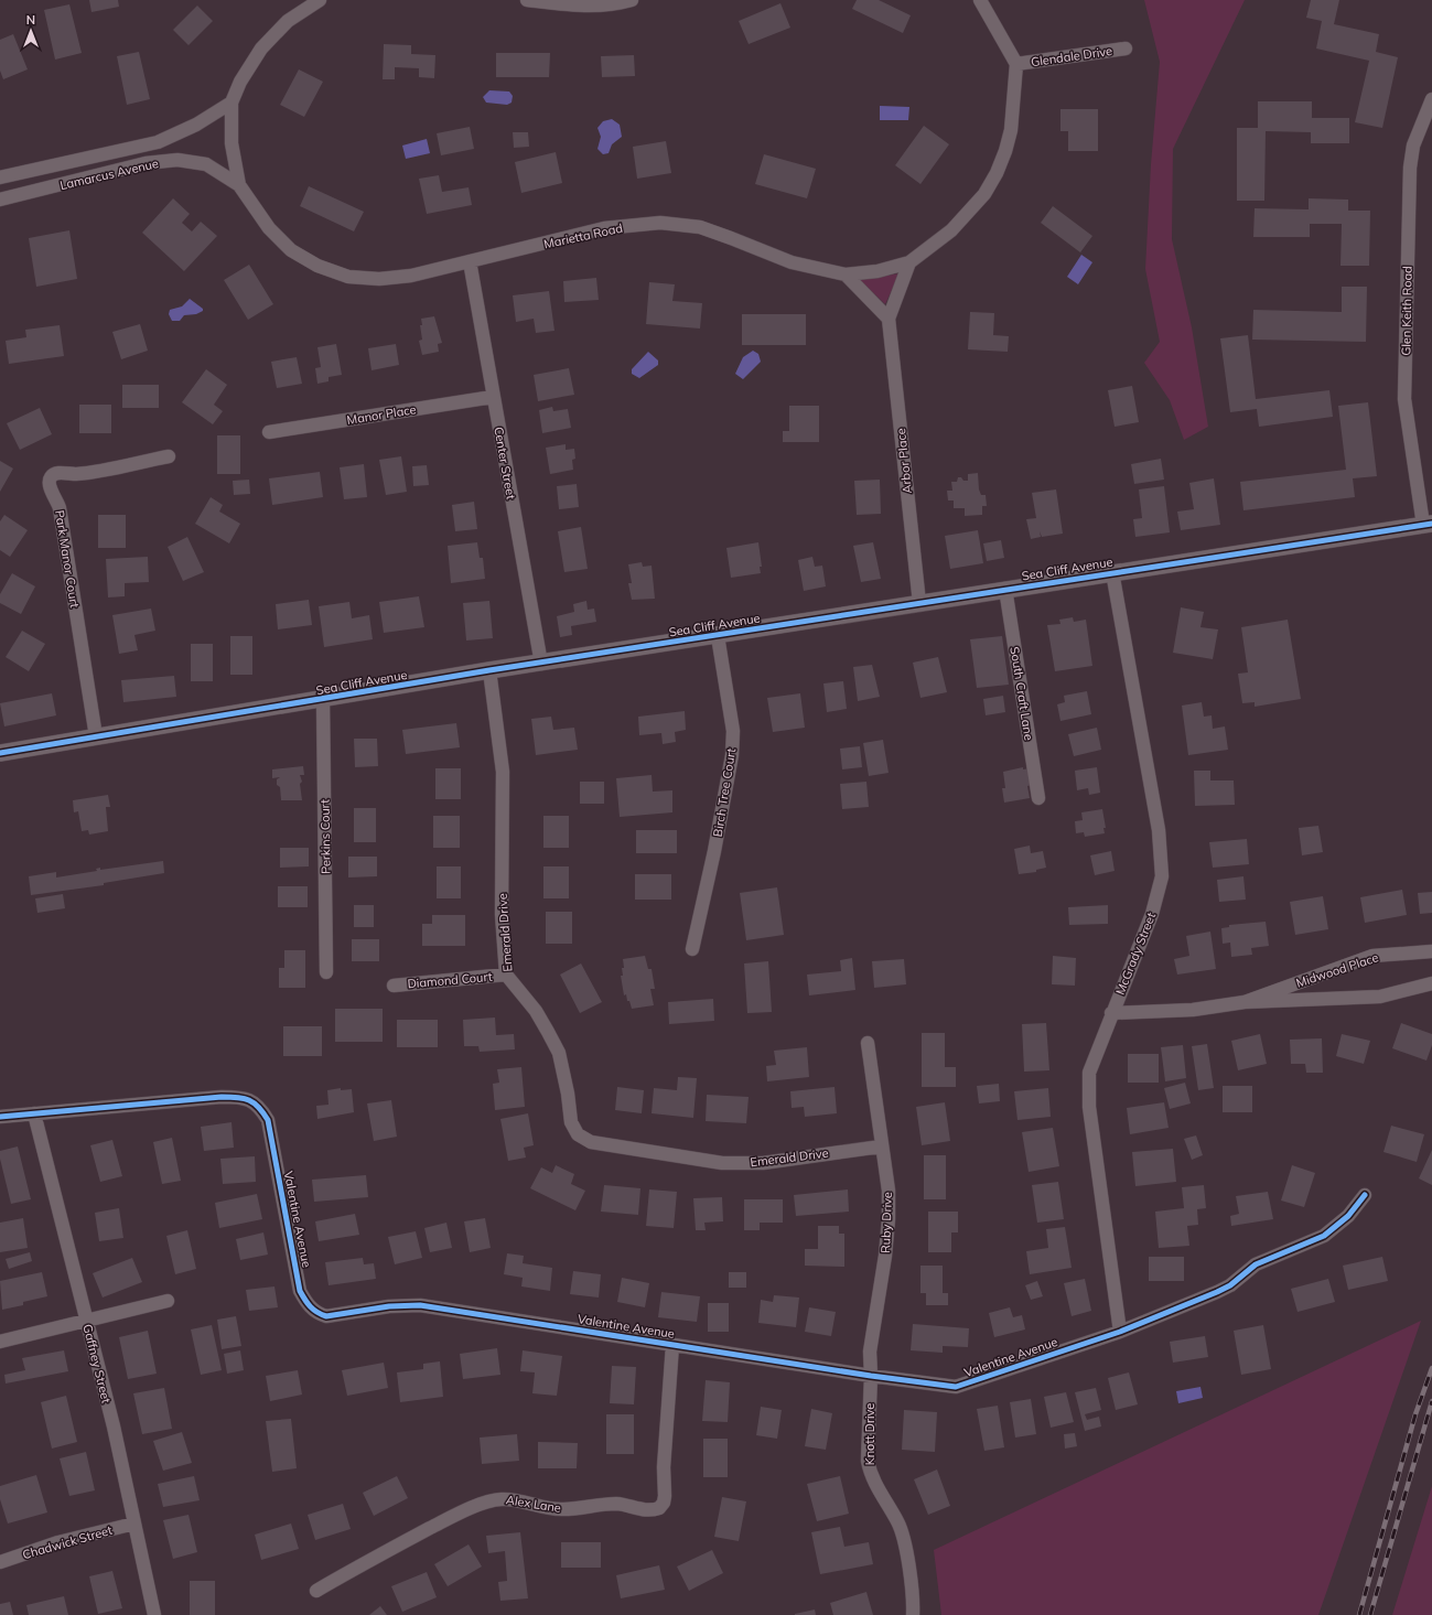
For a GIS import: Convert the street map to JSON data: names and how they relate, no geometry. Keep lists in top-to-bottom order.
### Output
{
  "streets": {
    "street": [
      "Glendale Drive",
      "Lamarcus Avenue",
      "Marietta Road",
      "Glen Keith Road",
      "Manor Place",
      "Arbor Place",
      "Center Street",
      "Park Manor Court",
      "Sea Cliff Avenue",
      "South Craft Lane",
      "Birch Tree Court",
      "Perkins Court",
      "Emerald Drive",
      "McGrady Street",
      "Midwood Place",
      "Diamond Court",
      "Valentine Avenue",
      "Ruby Drive",
      "Gaffney Street",
      "Knott Drive",
      "Alex Lane",
      "Chadwick Street"
    ]
  },
  "crossings": [
    ["Glendale Drive", "Marietta Road"],
    ["Lamarcus Avenue", "Marietta Road"],
    ["Marietta Road", "Arbor Place"],
    ["Marietta Road", "Center Street"],
    ["Glen Keith Road", "Sea Cliff Avenue"],
    ["Manor Place", "Center Street"],
    ["Arbor Place", "Sea Cliff Avenue"],
    ["Center Street", "Sea Cliff Avenue"],
    ["Park Manor Court", "Sea Cliff Avenue"],
    ["Sea Cliff Avenue", "South Craft Lane"],
    ["Sea Cliff Avenue", "Birch Tree Court"],
    ["Sea Cliff Avenue", "Perkins Court"],
    ["Sea Cliff Avenue", "Emerald Drive"],
    ["Sea Cliff Avenue", "McGrady Street"],
    ["Emerald Drive", "Diamond Court"],
    ["Emerald Drive", "Ruby Drive"],
    ["McGrady Street", "Midwood Place"],
    ["McGrady Street", "Valentine Avenue"],
    ["Valentine Avenue", "Ruby Drive"],
    ["Valentine Avenue", "Gaffney Street"],
    ["Valentine Avenue", "Knott Drive"],
    ["Valentine Avenue", "Alex Lane"],
    ["Ruby Drive", "Knott Drive"],
    ["Gaffney Street", "Chadwick Street"]
  ],
  "north": "top"
}
